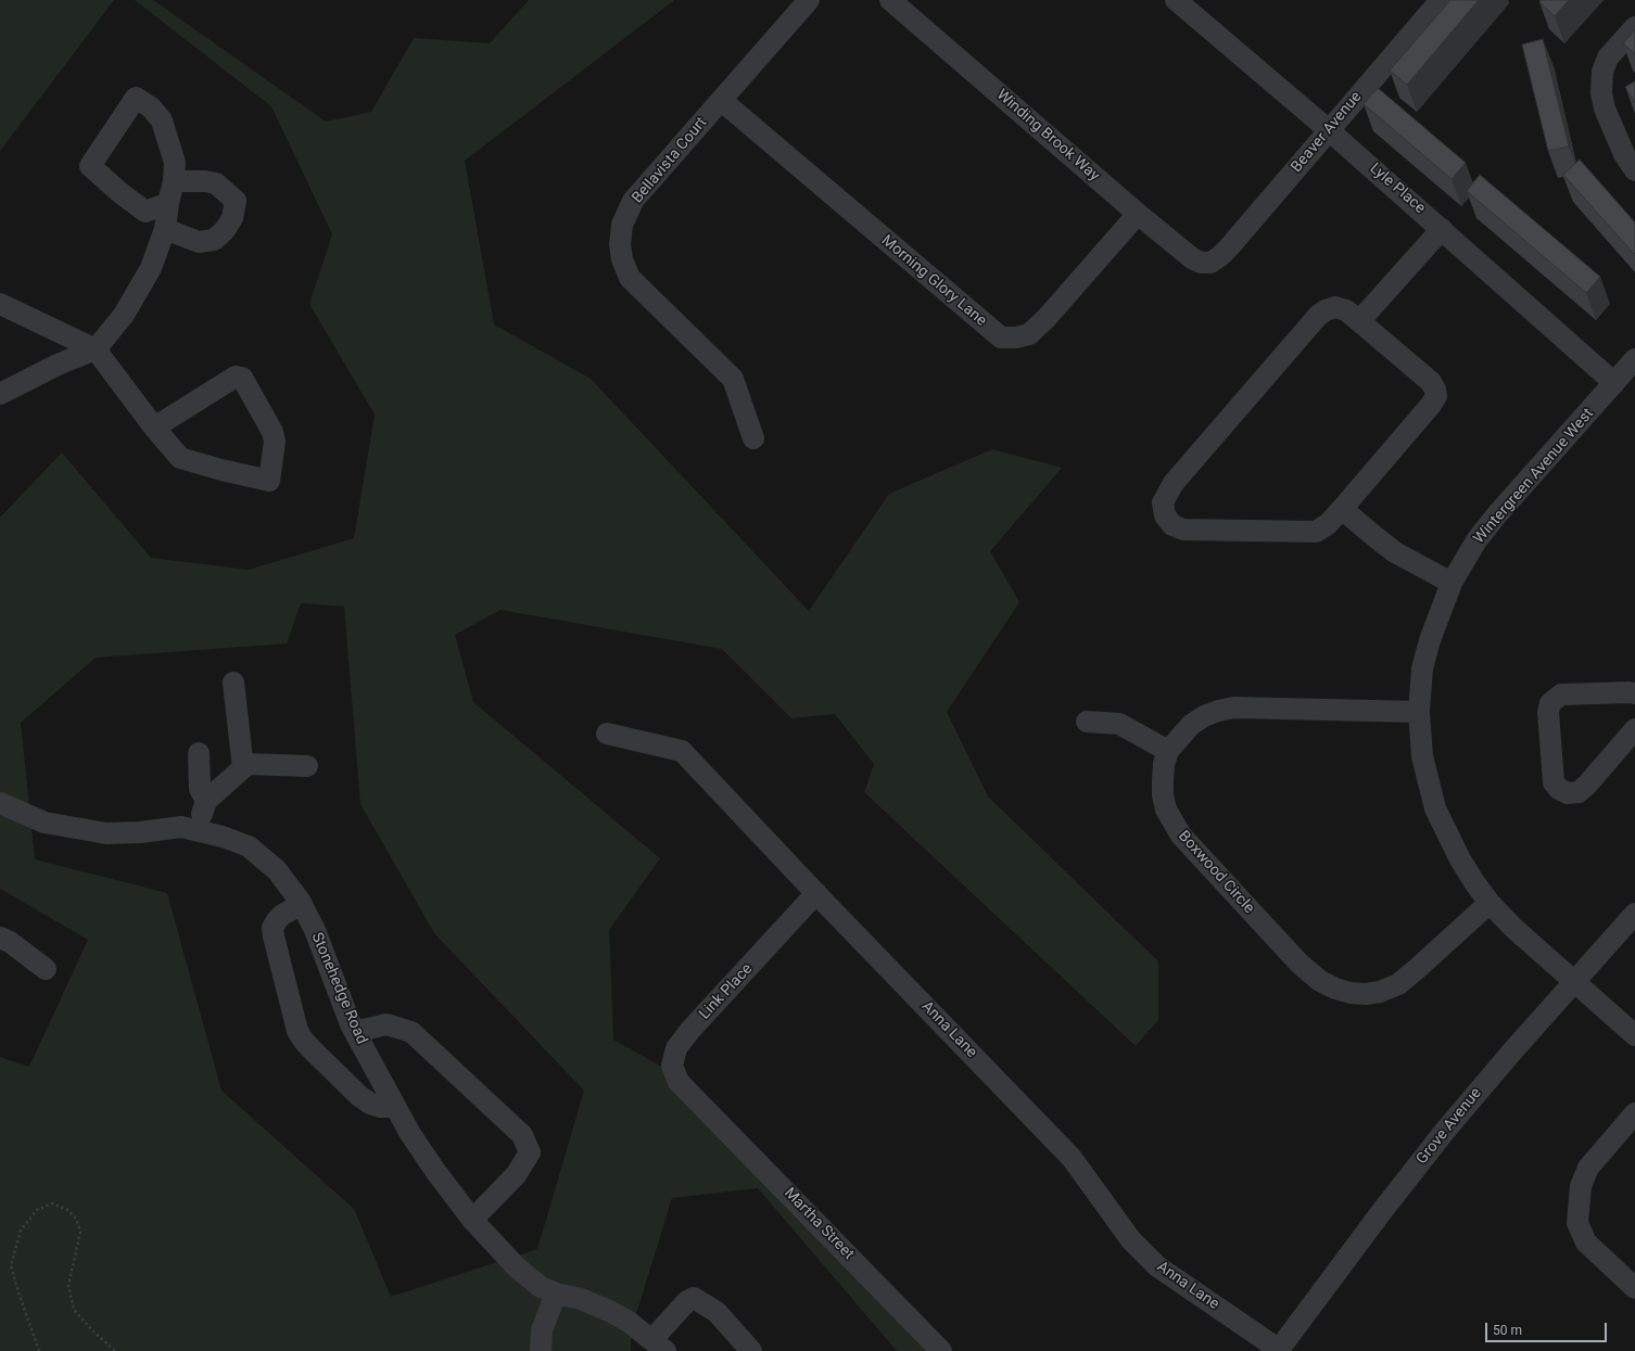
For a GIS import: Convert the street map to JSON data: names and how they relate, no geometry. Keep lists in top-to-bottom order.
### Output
{
  "streets": {
    "street": [
      "Beaver Avenue",
      "Winding Brook Way",
      "Bellavista Court",
      "Lyle Place",
      "Morning Glory Lane",
      "Wintergreen Avenue West",
      "Boxwood Circle",
      "Stonehedge Road",
      "Link Place",
      "Anna Lane",
      "Grove Avenue",
      "Martha Street"
    ]
  },
  "crossings": [
    ["Beaver Avenue", "Winding Brook Way"],
    ["Beaver Avenue", "Lyle Place"],
    ["Winding Brook Way", "Morning Glory Lane"],
    ["Bellavista Court", "Morning Glory Lane"],
    ["Lyle Place", "Wintergreen Avenue West"],
    ["Wintergreen Avenue West", "Boxwood Circle"],
    ["Wintergreen Avenue West", "Grove Avenue"],
    ["Link Place", "Anna Lane"],
    ["Link Place", "Martha Street"],
    ["Anna Lane", "Grove Avenue"]
  ],
  "scale_bar": "50 m"
}
